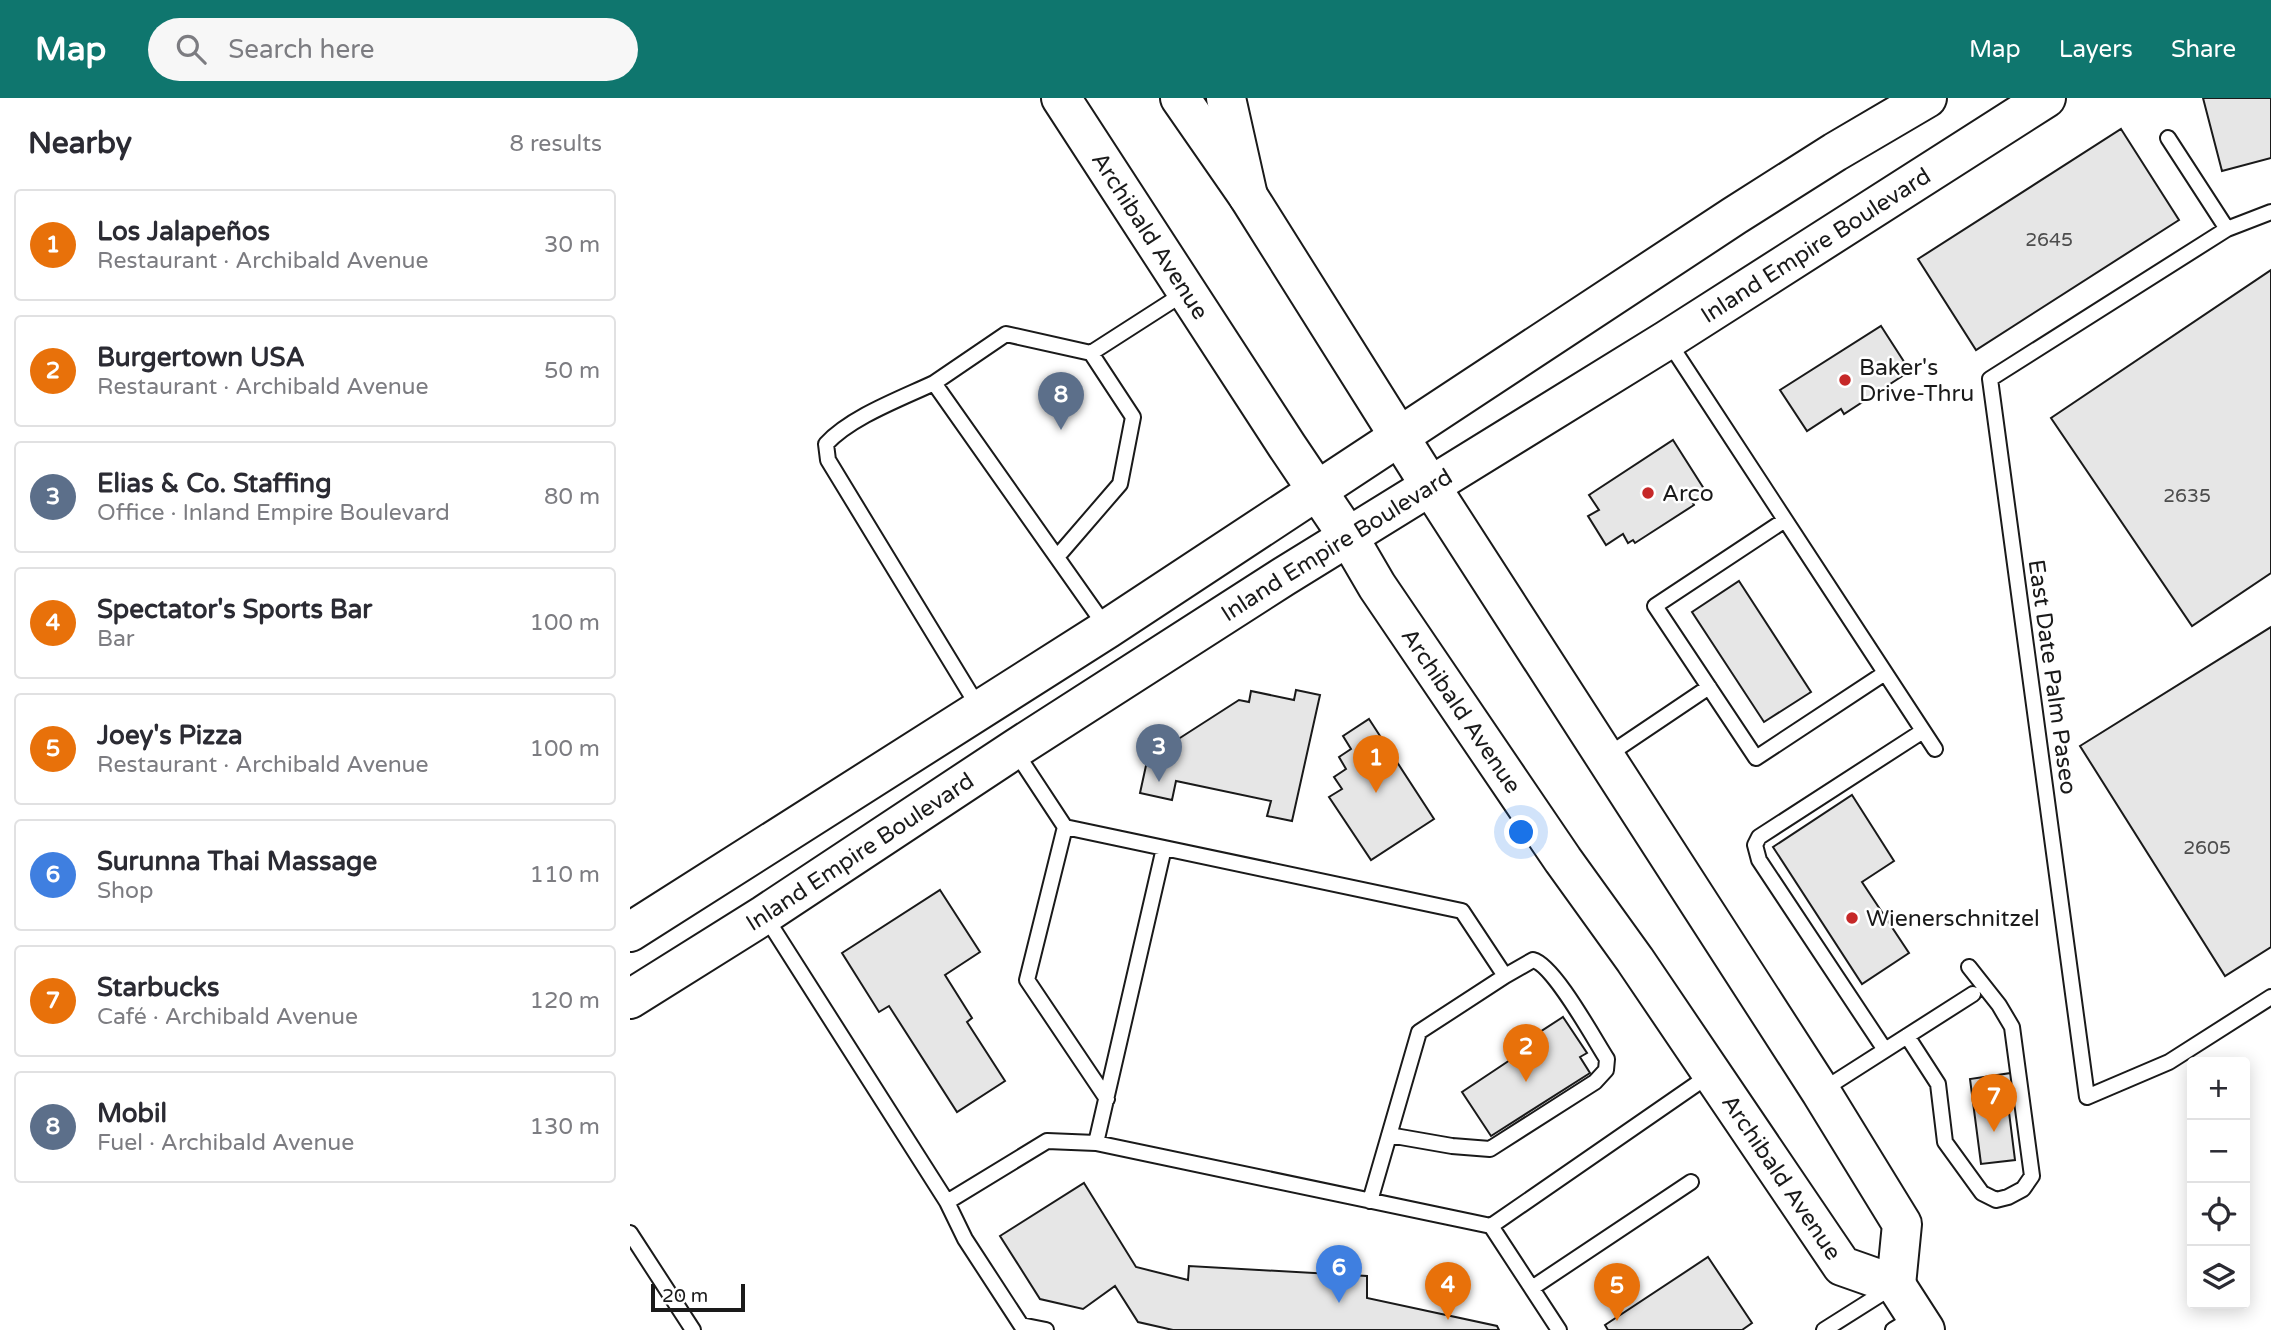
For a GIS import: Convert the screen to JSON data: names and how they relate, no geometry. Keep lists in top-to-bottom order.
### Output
{
  "streets": {
    "main road": ["Archibald Avenue", "Inland Empire Boulevard"],
    "lane": ["East Date Palm Paseo"]
  },
  "crossings": [
    ["Archibald Avenue", "Inland Empire Boulevard"]
  ],
  "places": ["Baker's Drive-Thru", "Arco", "Wienerschnitzel"],
  "house_numbers": ["2645", "2635", "2605"],
  "scale_bar": "20 m",
  "page": {
    "header": "Map",
    "search": "Search here",
    "nav": ["Map", "Layers", "Share"],
    "heading": ["Nearby", "8 results"],
    "list": [
      {
        "mark": "1",
        "name": "Los Jalapeños",
        "note": "Restaurant · Archibald Avenue",
        "value": "30 m"
      },
      {
        "mark": "2",
        "name": "Burgertown USA",
        "note": "Restaurant · Archibald Avenue",
        "value": "50 m"
      },
      {
        "mark": "3",
        "name": "Elias & Co. Staffing",
        "note": "Office · Inland Empire Boulevard",
        "value": "80 m"
      },
      {
        "mark": "4",
        "name": "Spectator's Sports Bar",
        "note": "Bar",
        "value": "100 m"
      },
      {
        "mark": "5",
        "name": "Joey's Pizza",
        "note": "Restaurant · Archibald Avenue",
        "value": "100 m"
      },
      {
        "mark": "6",
        "name": "Surunna Thai Massage",
        "note": "Shop",
        "value": "110 m"
      },
      {
        "mark": "7",
        "name": "Starbucks",
        "note": "Café · Archibald Avenue",
        "value": "120 m"
      },
      {
        "mark": "8",
        "name": "Mobil",
        "note": "Fuel · Archibald Avenue",
        "value": "130 m"
      }
    ],
    "pins": [
      "8",
      "3",
      "1",
      "2",
      "7",
      "6",
      "4",
      "5"
    ],
    "map_buttons": ["+", "−"],
    "scale": "20 m"
  }
}
